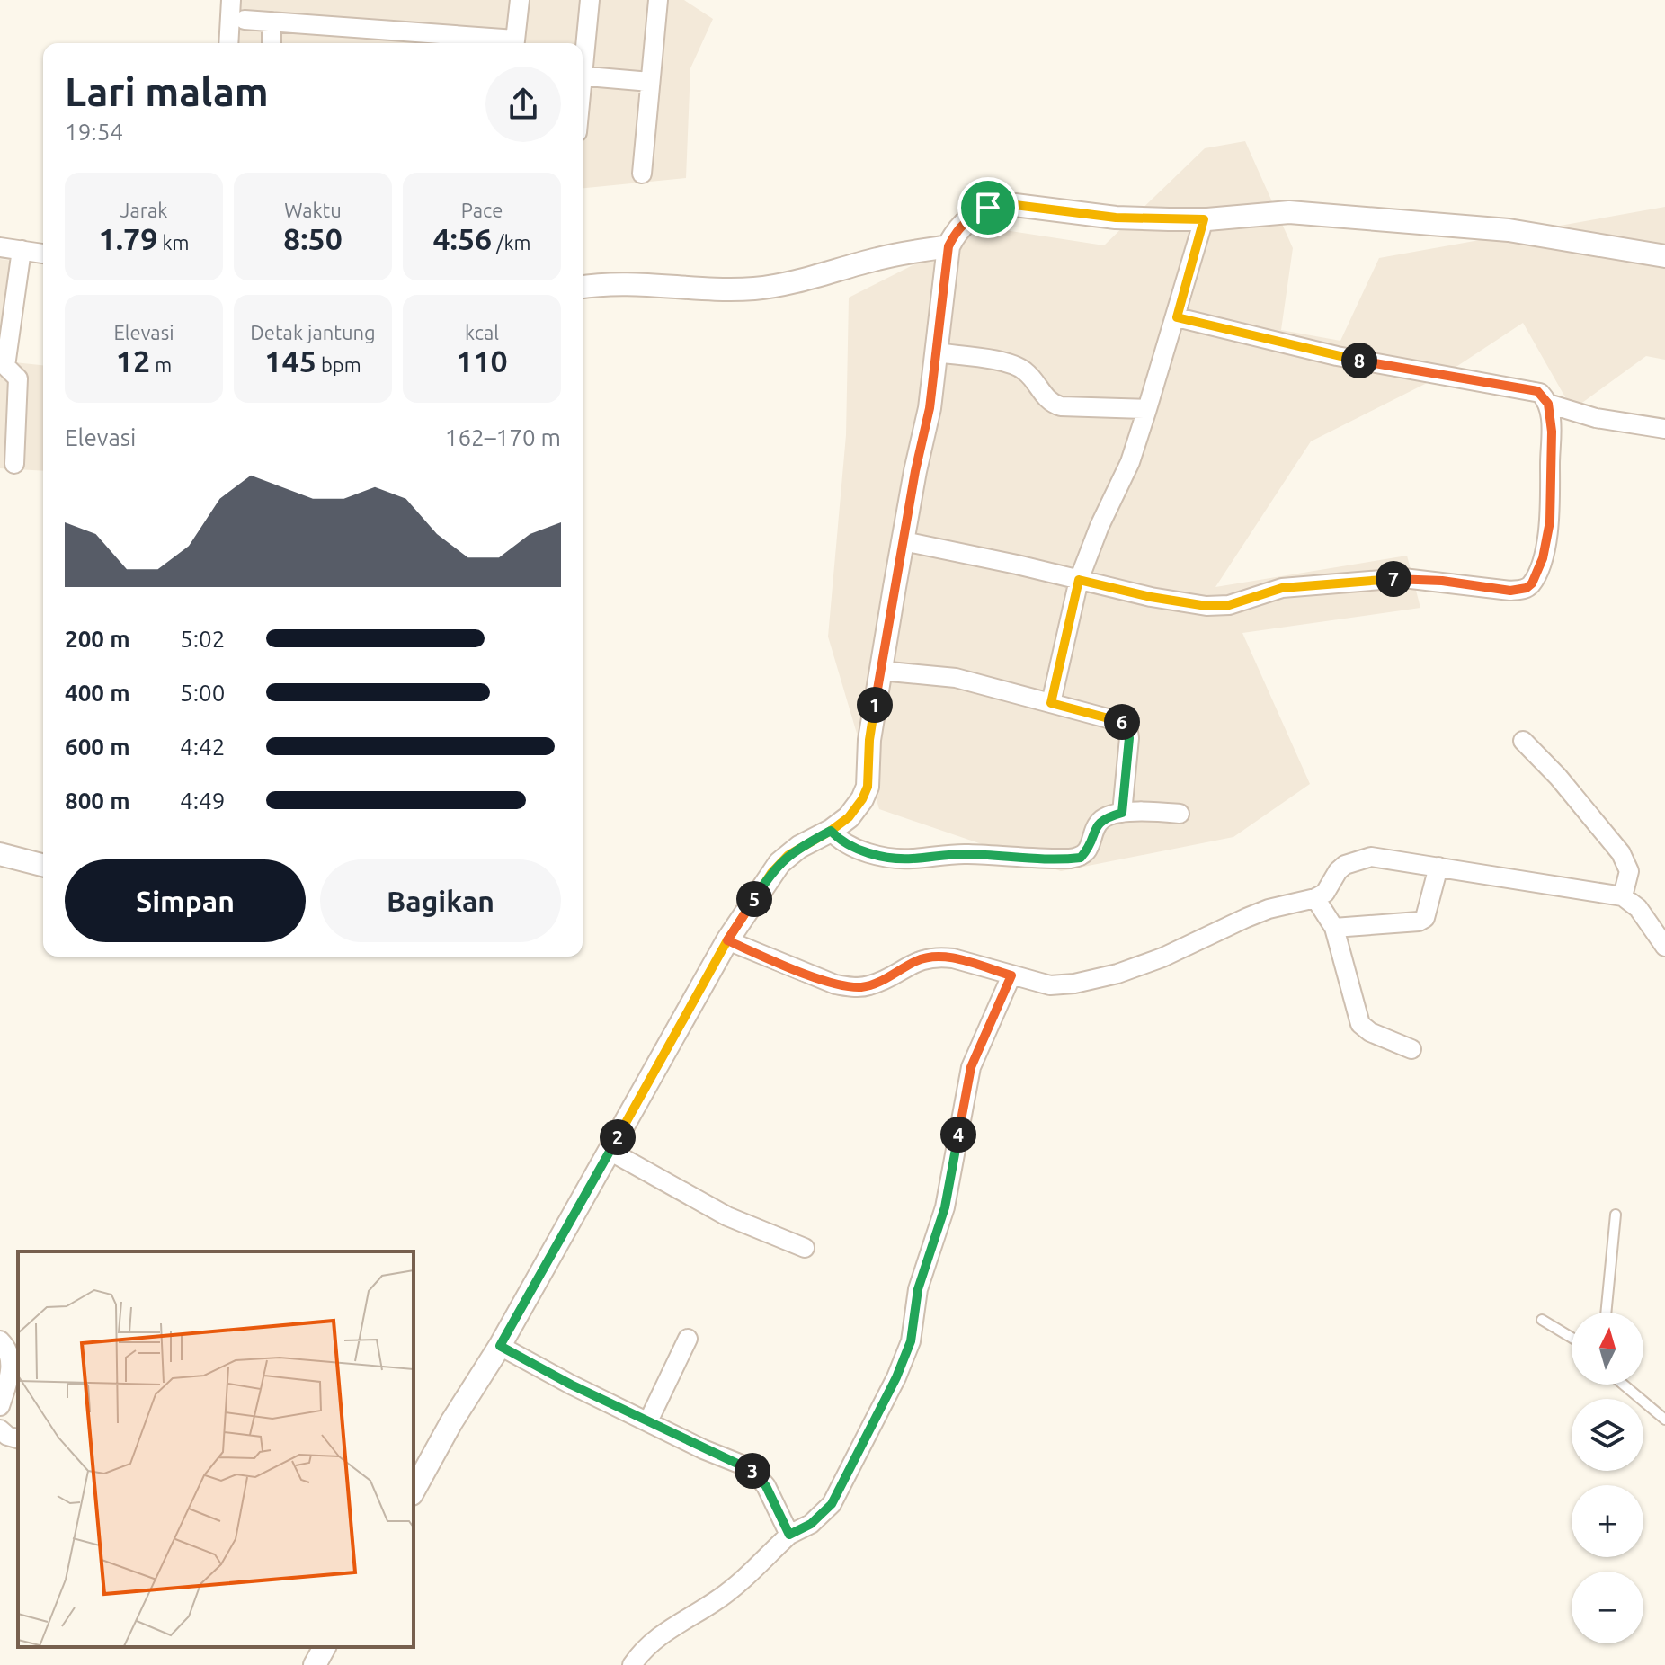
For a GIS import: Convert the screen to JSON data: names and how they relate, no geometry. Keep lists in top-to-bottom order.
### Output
{
  "north": "top",
  "page": {
    "heading": ["Lari malam", "19:54"],
    "stats": [
      ["Jarak", "1.79 km"],
      ["Waktu", "8:50"],
      ["Pace", "4:56 /km"],
      ["Elevasi", "12 m"],
      ["Detak jantung", "145 bpm"],
      ["kcal", "110"]
    ],
    "pins": [
      "8",
      "7",
      "1",
      "6",
      "5",
      "4",
      "2",
      "3"
    ],
    "chart": ["Elevasi", "162–170 m"],
    "list": [
      {
        "name": "200 m",
        "note": "5:02"
      },
      {
        "name": "400 m",
        "note": "5:00"
      },
      {
        "name": "600 m",
        "note": "4:42"
      },
      {
        "name": "800 m",
        "note": "4:49"
      }
    ],
    "buttons": ["Simpan", "Bagikan"],
    "map_buttons": ["+", "−"]
  }
}
